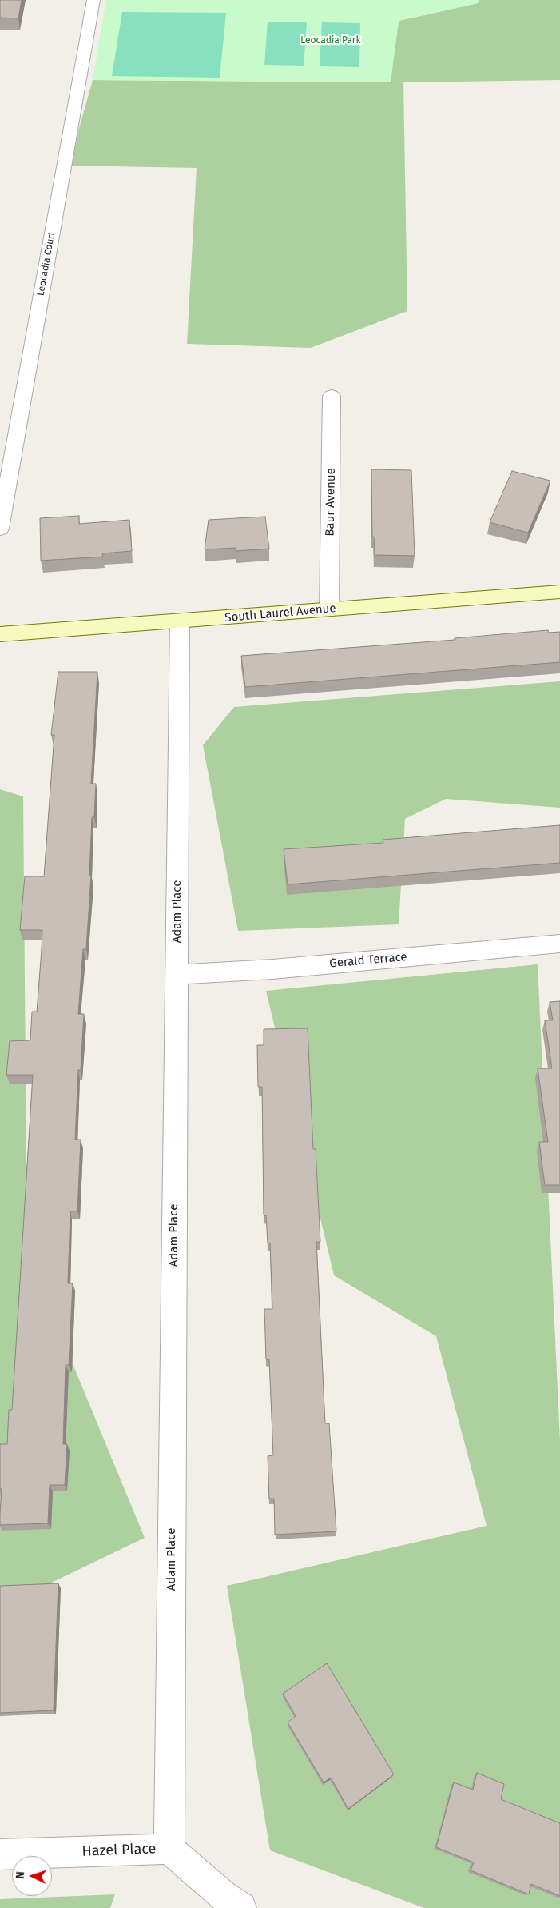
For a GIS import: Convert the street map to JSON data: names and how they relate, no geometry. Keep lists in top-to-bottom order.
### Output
{
  "streets": {
    "street": [
      "Leocadia Court",
      "Baur Avenue",
      "South Laurel Avenue",
      "Adam Place",
      "Gerald Terrace",
      "Hazel Place"
    ]
  },
  "crossings": [
    ["Baur Avenue", "South Laurel Avenue"],
    ["South Laurel Avenue", "Adam Place"],
    ["Adam Place", "Gerald Terrace"],
    ["Adam Place", "Hazel Place"]
  ],
  "parks": ["Leocadia Park"],
  "north": "left"
}
